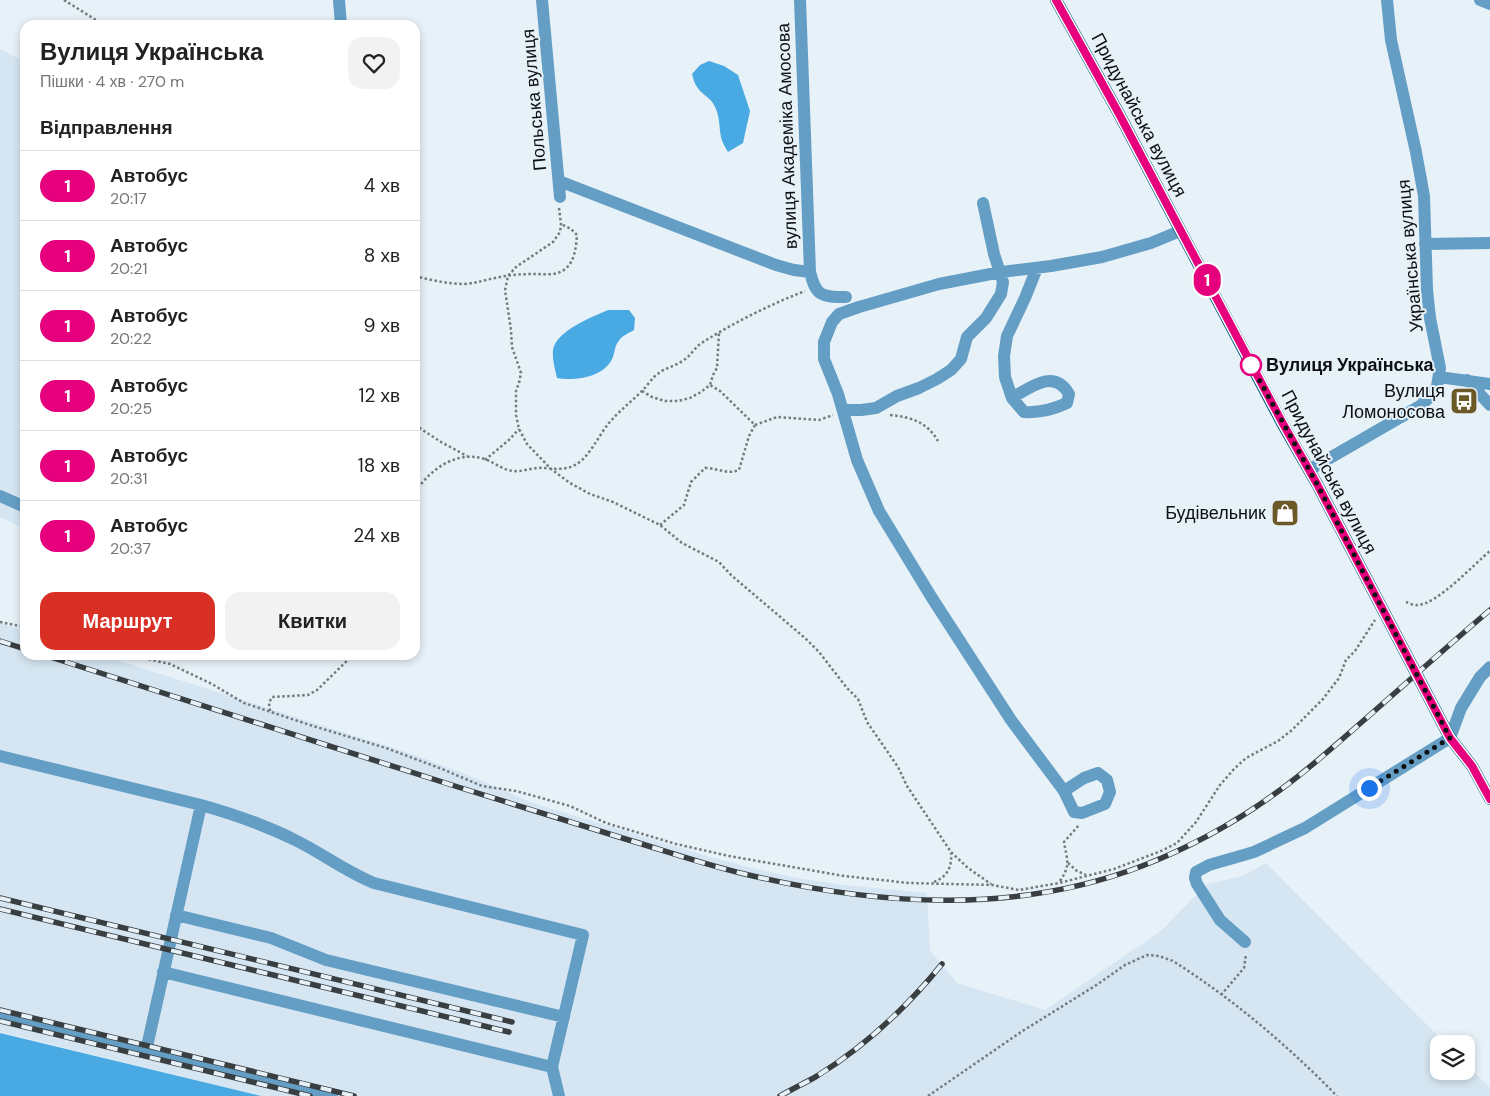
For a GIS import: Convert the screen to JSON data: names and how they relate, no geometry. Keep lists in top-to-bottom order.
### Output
{
  "streets": {
    "main road": ["Придунайська вулиця"],
    "street": ["Польська вулиця", "вулиця Академіка Амосова", "Українська вулиця"]
  },
  "places": {
    "other": ["Вулиця Українська"],
    "bus stop": ["Вулиця Ломоносова"],
    "shop": ["Будівельник"]
  },
  "lines": ["bus line 1"],
  "page": {
    "on_map": "1",
    "heading": [
      ["Вулиця Українська", "Пішки · 4 хв · 270 m"],
      "Відправлення"
    ],
    "list": [
      {
        "mark": "1",
        "name": "Автобус",
        "note": "20:17",
        "value": "4 хв"
      },
      {
        "mark": "1",
        "name": "Автобус",
        "note": "20:21",
        "value": "8 хв"
      },
      {
        "mark": "1",
        "name": "Автобус",
        "note": "20:22",
        "value": "9 хв"
      },
      {
        "mark": "1",
        "name": "Автобус",
        "note": "20:25",
        "value": "12 хв"
      },
      {
        "mark": "1",
        "name": "Автобус",
        "note": "20:31",
        "value": "18 хв"
      },
      {
        "mark": "1",
        "name": "Автобус",
        "note": "20:37",
        "value": "24 хв"
      }
    ],
    "buttons": ["Маршрут", "Квитки"]
  }
}
